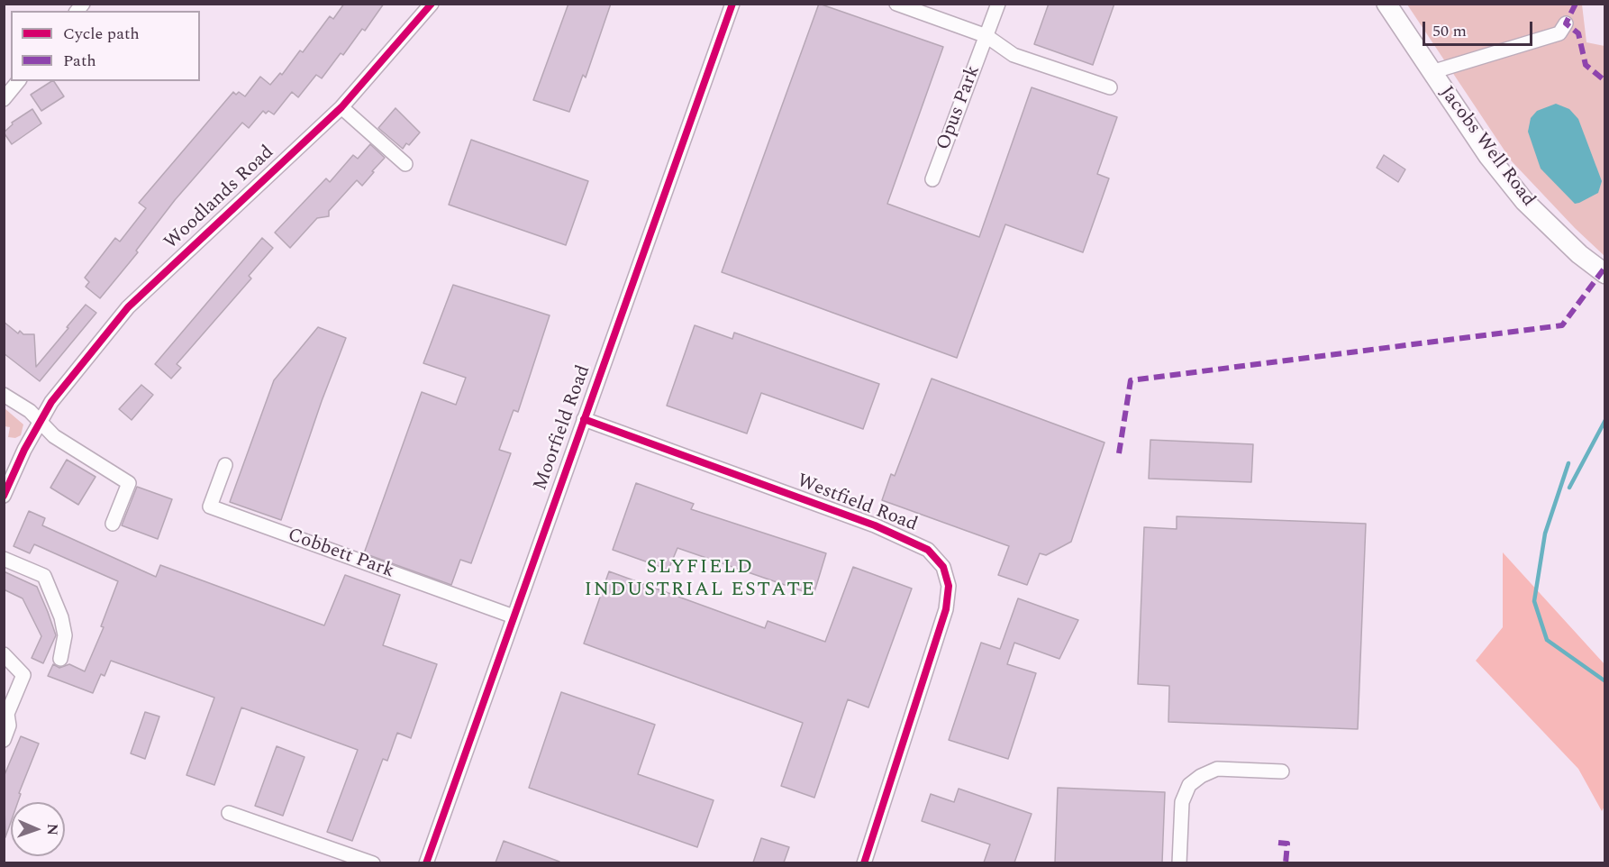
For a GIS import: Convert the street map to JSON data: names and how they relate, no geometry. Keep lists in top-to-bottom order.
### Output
{
  "streets": {
    "street": [
      "Opus Park",
      "Jacobs Well Road",
      "Woodlands Road",
      "Moorfield Road",
      "Westfield Road",
      "Cobbett Park"
    ]
  },
  "crossings": [
    ["Moorfield Road", "Westfield Road"],
    ["Moorfield Road", "Cobbett Park"]
  ],
  "districts": ["SLYFIELD INDUSTRIAL ESTATE"],
  "legend": ["Cycle path", "Path"],
  "scale_bar": "50 m",
  "north": "right"
}
